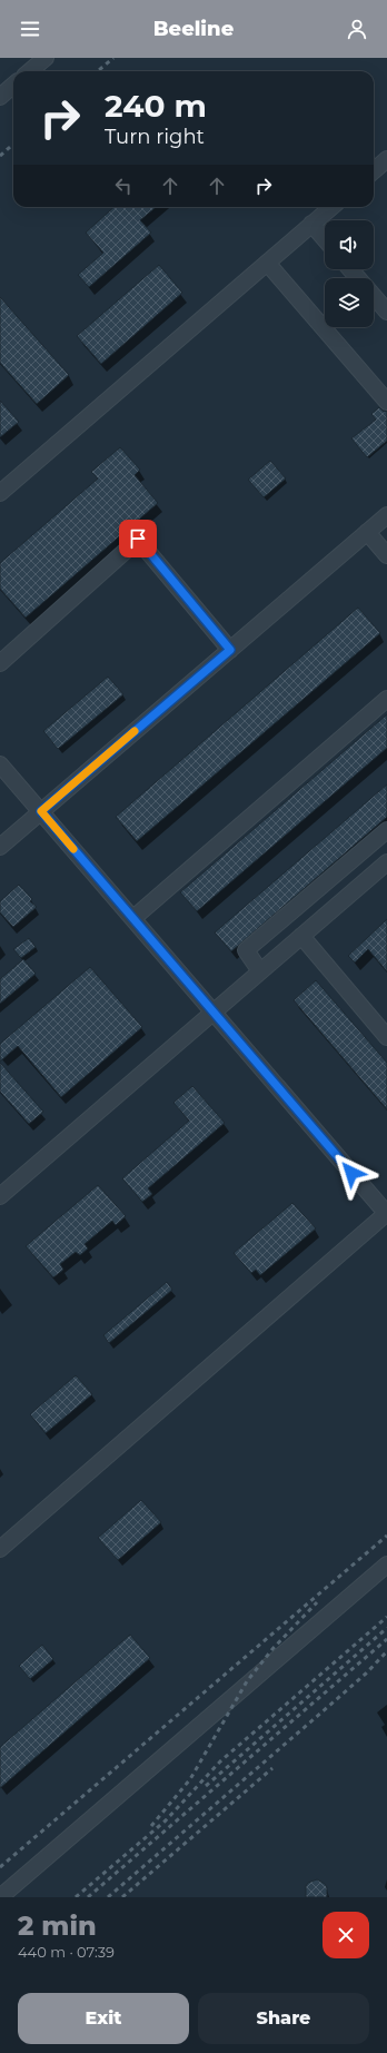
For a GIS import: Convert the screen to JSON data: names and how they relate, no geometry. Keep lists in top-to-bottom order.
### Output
{
  "page": {
    "header": "Beeline",
    "turn": ["240 m", "Turn right"],
    "heading": ["2 min", "440 m · 07:39"],
    "buttons": ["Exit", "Share"]
  }
}
